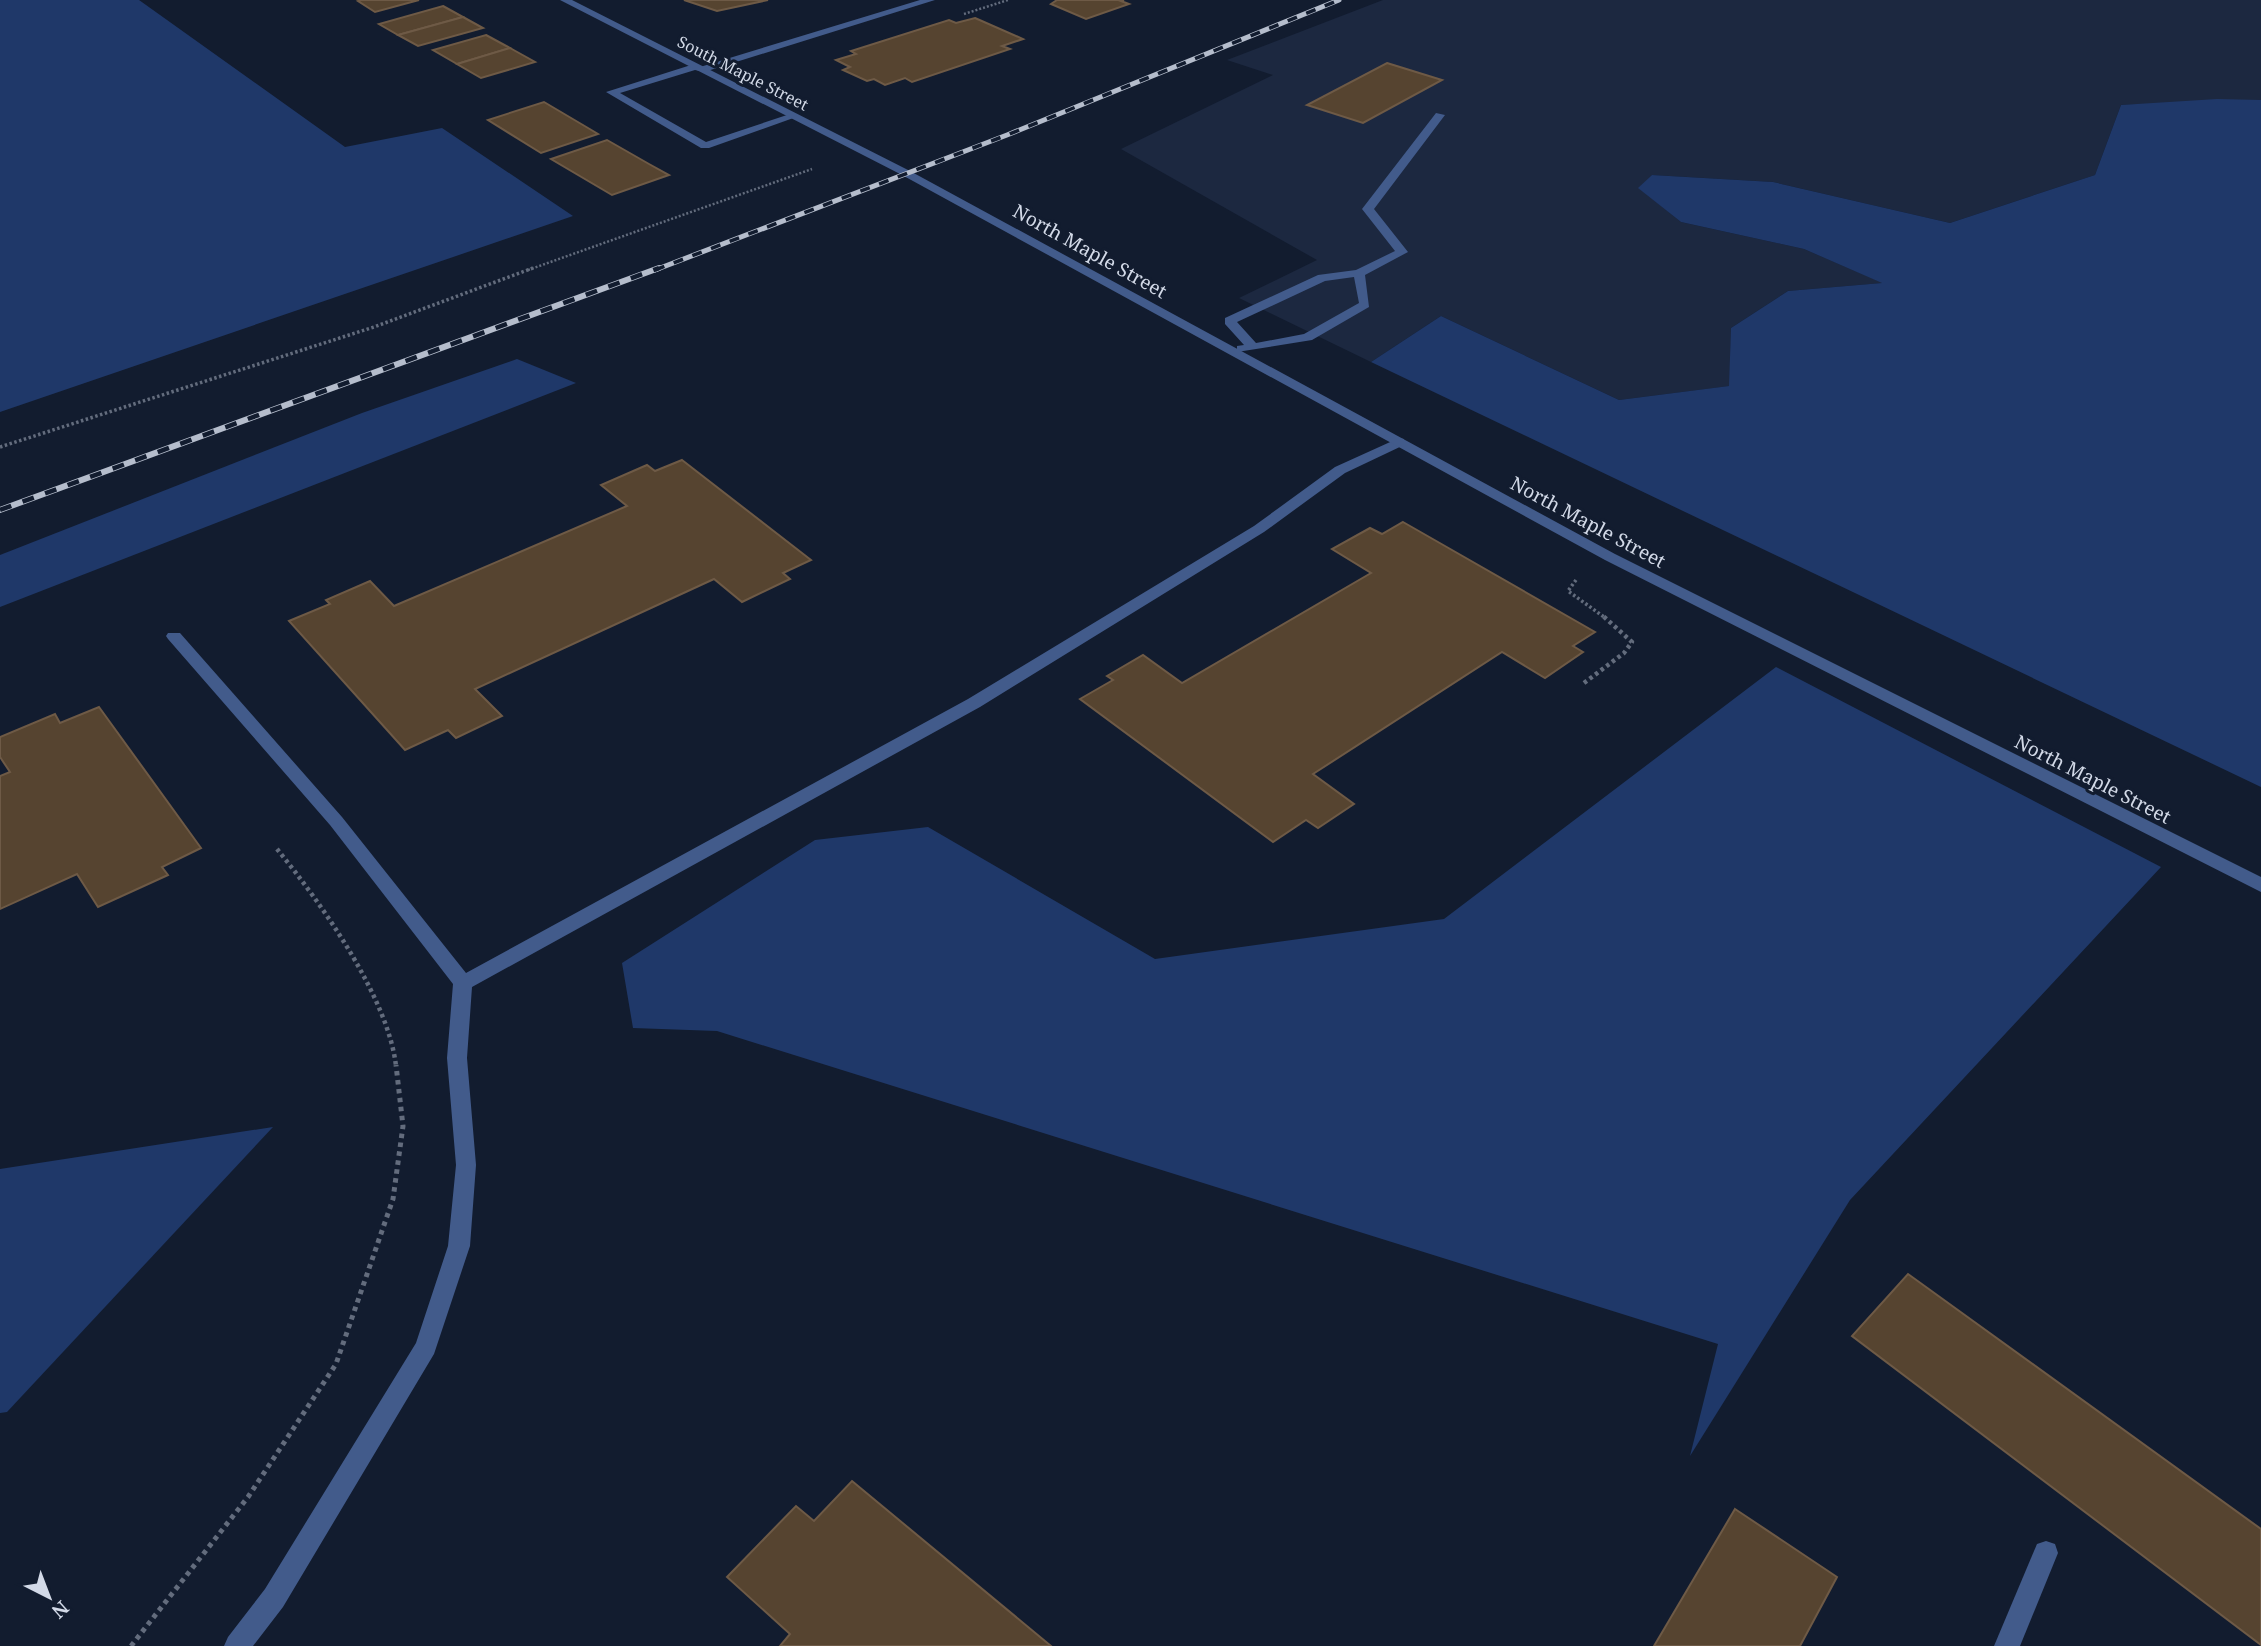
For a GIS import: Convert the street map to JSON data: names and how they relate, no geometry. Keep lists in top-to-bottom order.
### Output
{
  "streets": {
    "street": ["South Maple Street", "North Maple Street"]
  },
  "crossings": [
    ["South Maple Street", "North Maple Street"]
  ],
  "north": "bottom right"
}
